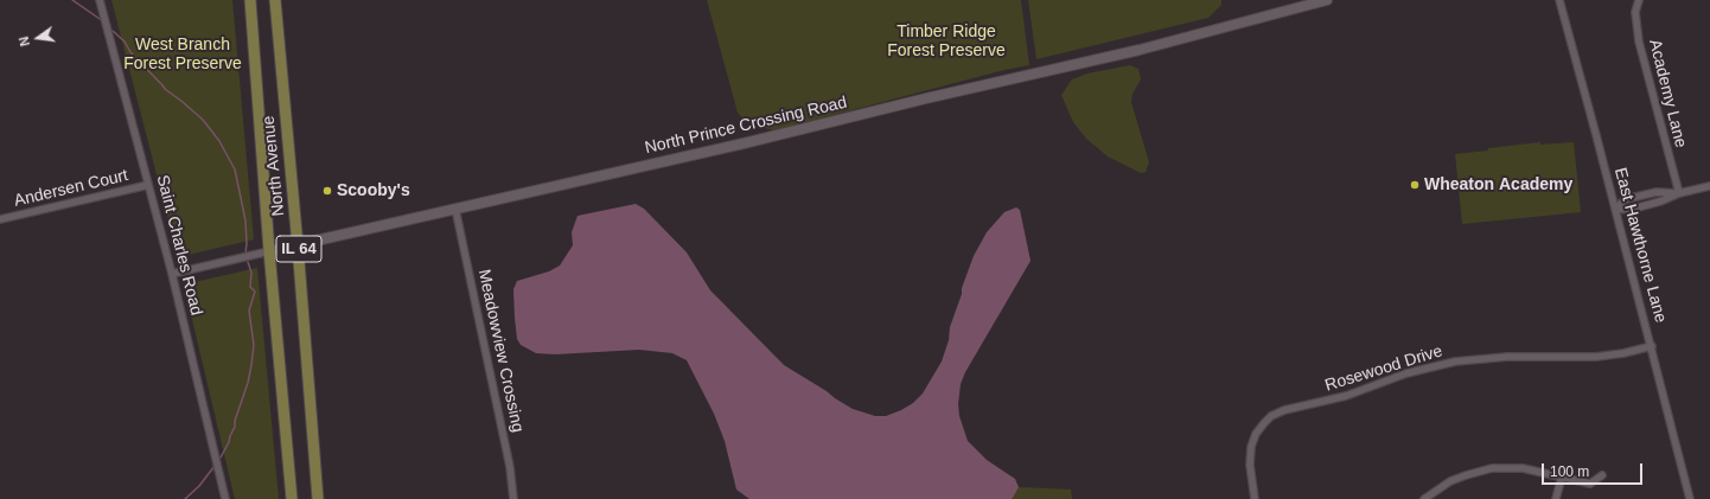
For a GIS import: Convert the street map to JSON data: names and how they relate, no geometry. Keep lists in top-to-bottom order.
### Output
{
  "streets": {
    "main road": ["North Avenue", "IL 64"],
    "street": [
      "Academy Lane",
      "North Prince Crossing Road",
      "Andersen Court",
      "Saint Charles Road",
      "East Hawthorne Lane",
      "Meadowview Crossing",
      "Rosewood Drive"
    ]
  },
  "crossings": [
    ["North Prince Crossing Road", "North Avenue"],
    ["North Prince Crossing Road", "Saint Charles Road"],
    ["North Prince Crossing Road", "Meadowview Crossing"],
    ["Andersen Court", "Saint Charles Road"],
    ["East Hawthorne Lane", "Rosewood Drive"]
  ],
  "parks": ["Timber Ridge Forest Preserve", "West Branch Forest Preserve"],
  "places": ["Wheaton Academy", "Scooby's"],
  "scale_bar": "100 m",
  "north": "left"
}
